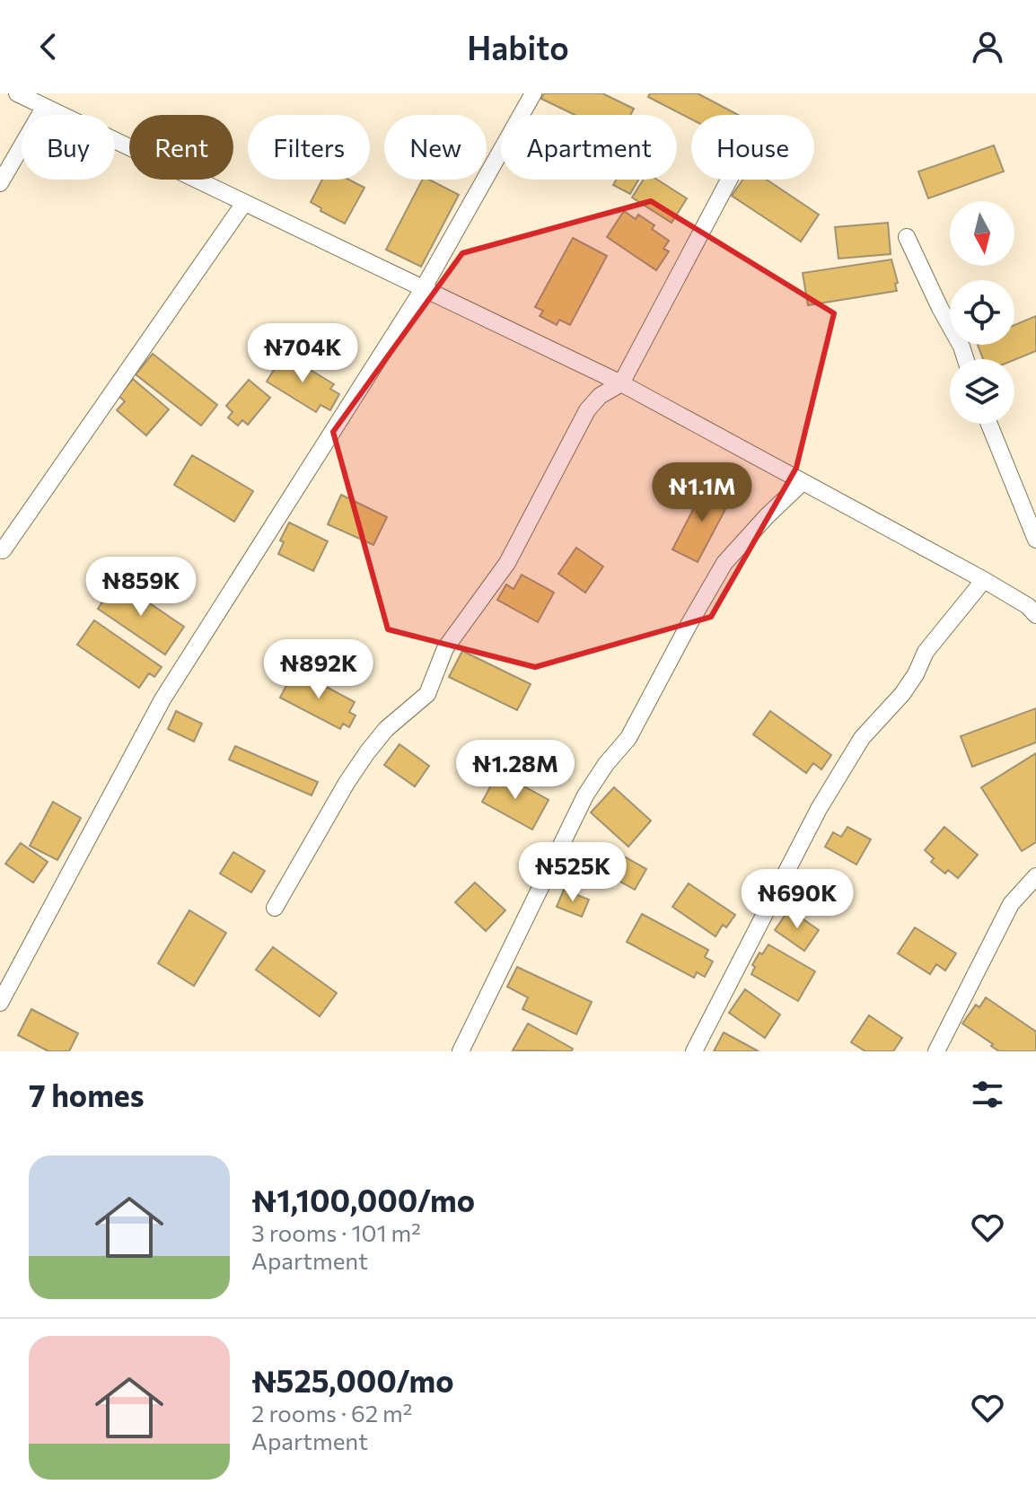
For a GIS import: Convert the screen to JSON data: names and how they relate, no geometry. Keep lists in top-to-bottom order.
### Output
{
  "north": "bottom",
  "page": {
    "header": "Habito",
    "chip": [
      "Buy",
      "Rent",
      "Filters",
      "New",
      "Apartment",
      "House"
    ],
    "price": [
      "₦704K",
      "₦1.1M",
      "₦859K",
      "₦892K",
      "₦1.28M",
      "₦525K",
      "₦690K"
    ],
    "heading": "7 homes",
    "list": [
      {
        "name": "₦1,100,000/mo",
        "note": "3 rooms · 101 m² · Apartment"
      },
      {
        "name": "₦525,000/mo",
        "note": "2 rooms · 62 m² · Apartment"
      }
    ]
  }
}
